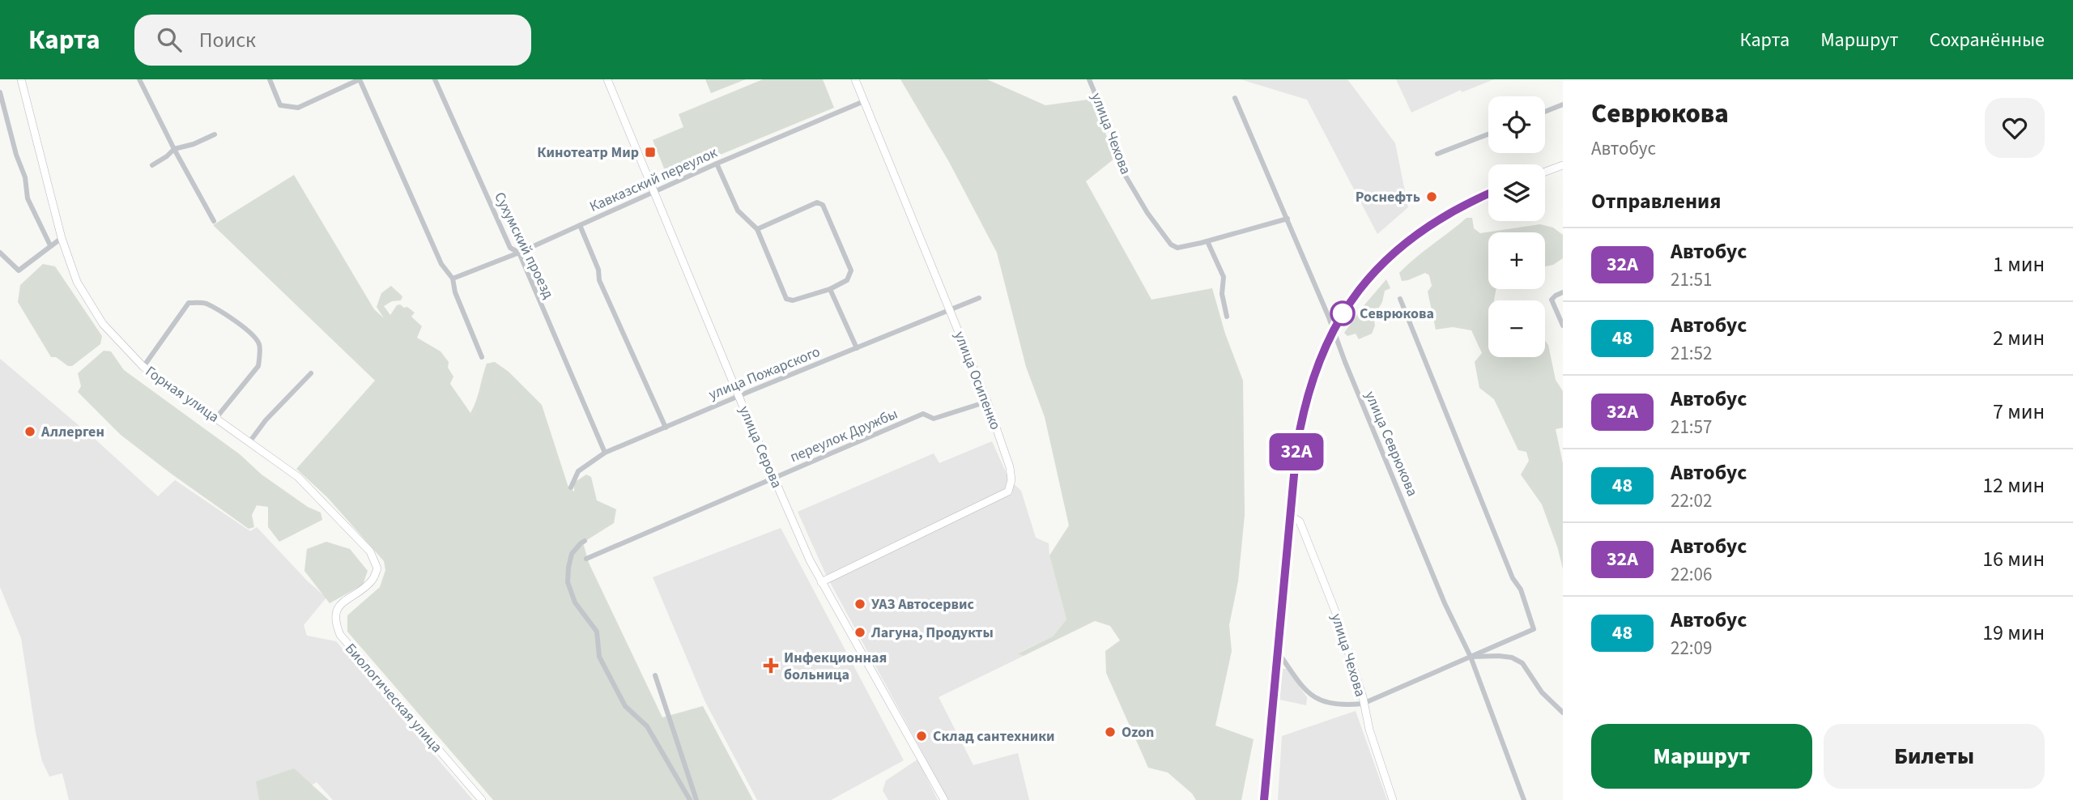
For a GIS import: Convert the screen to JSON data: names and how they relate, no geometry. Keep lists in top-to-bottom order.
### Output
{
  "streets": {
    "street": [
      "улица Чехова",
      "Кавказский переулок",
      "Сухумский проезд",
      "улица Пожарского",
      "улица Осипенко",
      "Горная улица",
      "переулок Дружбы",
      "улица Севрюкова",
      "улица Серова",
      "Биологическая улица"
    ]
  },
  "crossings": [
    ["Кавказский переулок", "Сухумский проезд"],
    ["Кавказский переулок", "улица Осипенко"],
    ["Кавказский переулок", "улица Серова"],
    ["Сухумский проезд", "улица Пожарского"],
    ["улица Пожарского", "улица Осипенко"],
    ["улица Пожарского", "улица Серова"],
    ["улица Осипенко", "переулок Дружбы"],
    ["улица Осипенко", "улица Серова"],
    ["Горная улица", "Биологическая улица"],
    ["переулок Дружбы", "улица Серова"]
  ],
  "places": {
    "transit": ["Кинотеатр Мир"],
    "other": [
      "Роснефть",
      "Севрюкова",
      "Аллерген",
      "УАЗ Автосервис",
      "Лагуна, Продукты",
      "Ozon",
      "Склад сантехники"
    ],
    "health": ["Инфекционная больница"]
  },
  "lines": ["bus line 32A"],
  "page": {
    "header": "Карта",
    "search": "Поиск",
    "nav": ["Карта", "Маршрут", "Сохранённые"],
    "on_map": "32A",
    "heading": [
      ["Севрюкова", "Автобус"],
      "Отправления"
    ],
    "map_buttons": ["+", "−"],
    "list": [
      {
        "mark": "32A",
        "name": "Автобус",
        "note": "21:51",
        "value": "1 мин"
      },
      {
        "mark": "48",
        "name": "Автобус",
        "note": "21:52",
        "value": "2 мин"
      },
      {
        "mark": "32A",
        "name": "Автобус",
        "note": "21:57",
        "value": "7 мин"
      },
      {
        "mark": "48",
        "name": "Автобус",
        "note": "22:02",
        "value": "12 мин"
      },
      {
        "mark": "32A",
        "name": "Автобус",
        "note": "22:06",
        "value": "16 мин"
      },
      {
        "mark": "48",
        "name": "Автобус",
        "note": "22:09",
        "value": "19 мин"
      }
    ],
    "buttons": ["Маршрут", "Билеты"]
  }
}
